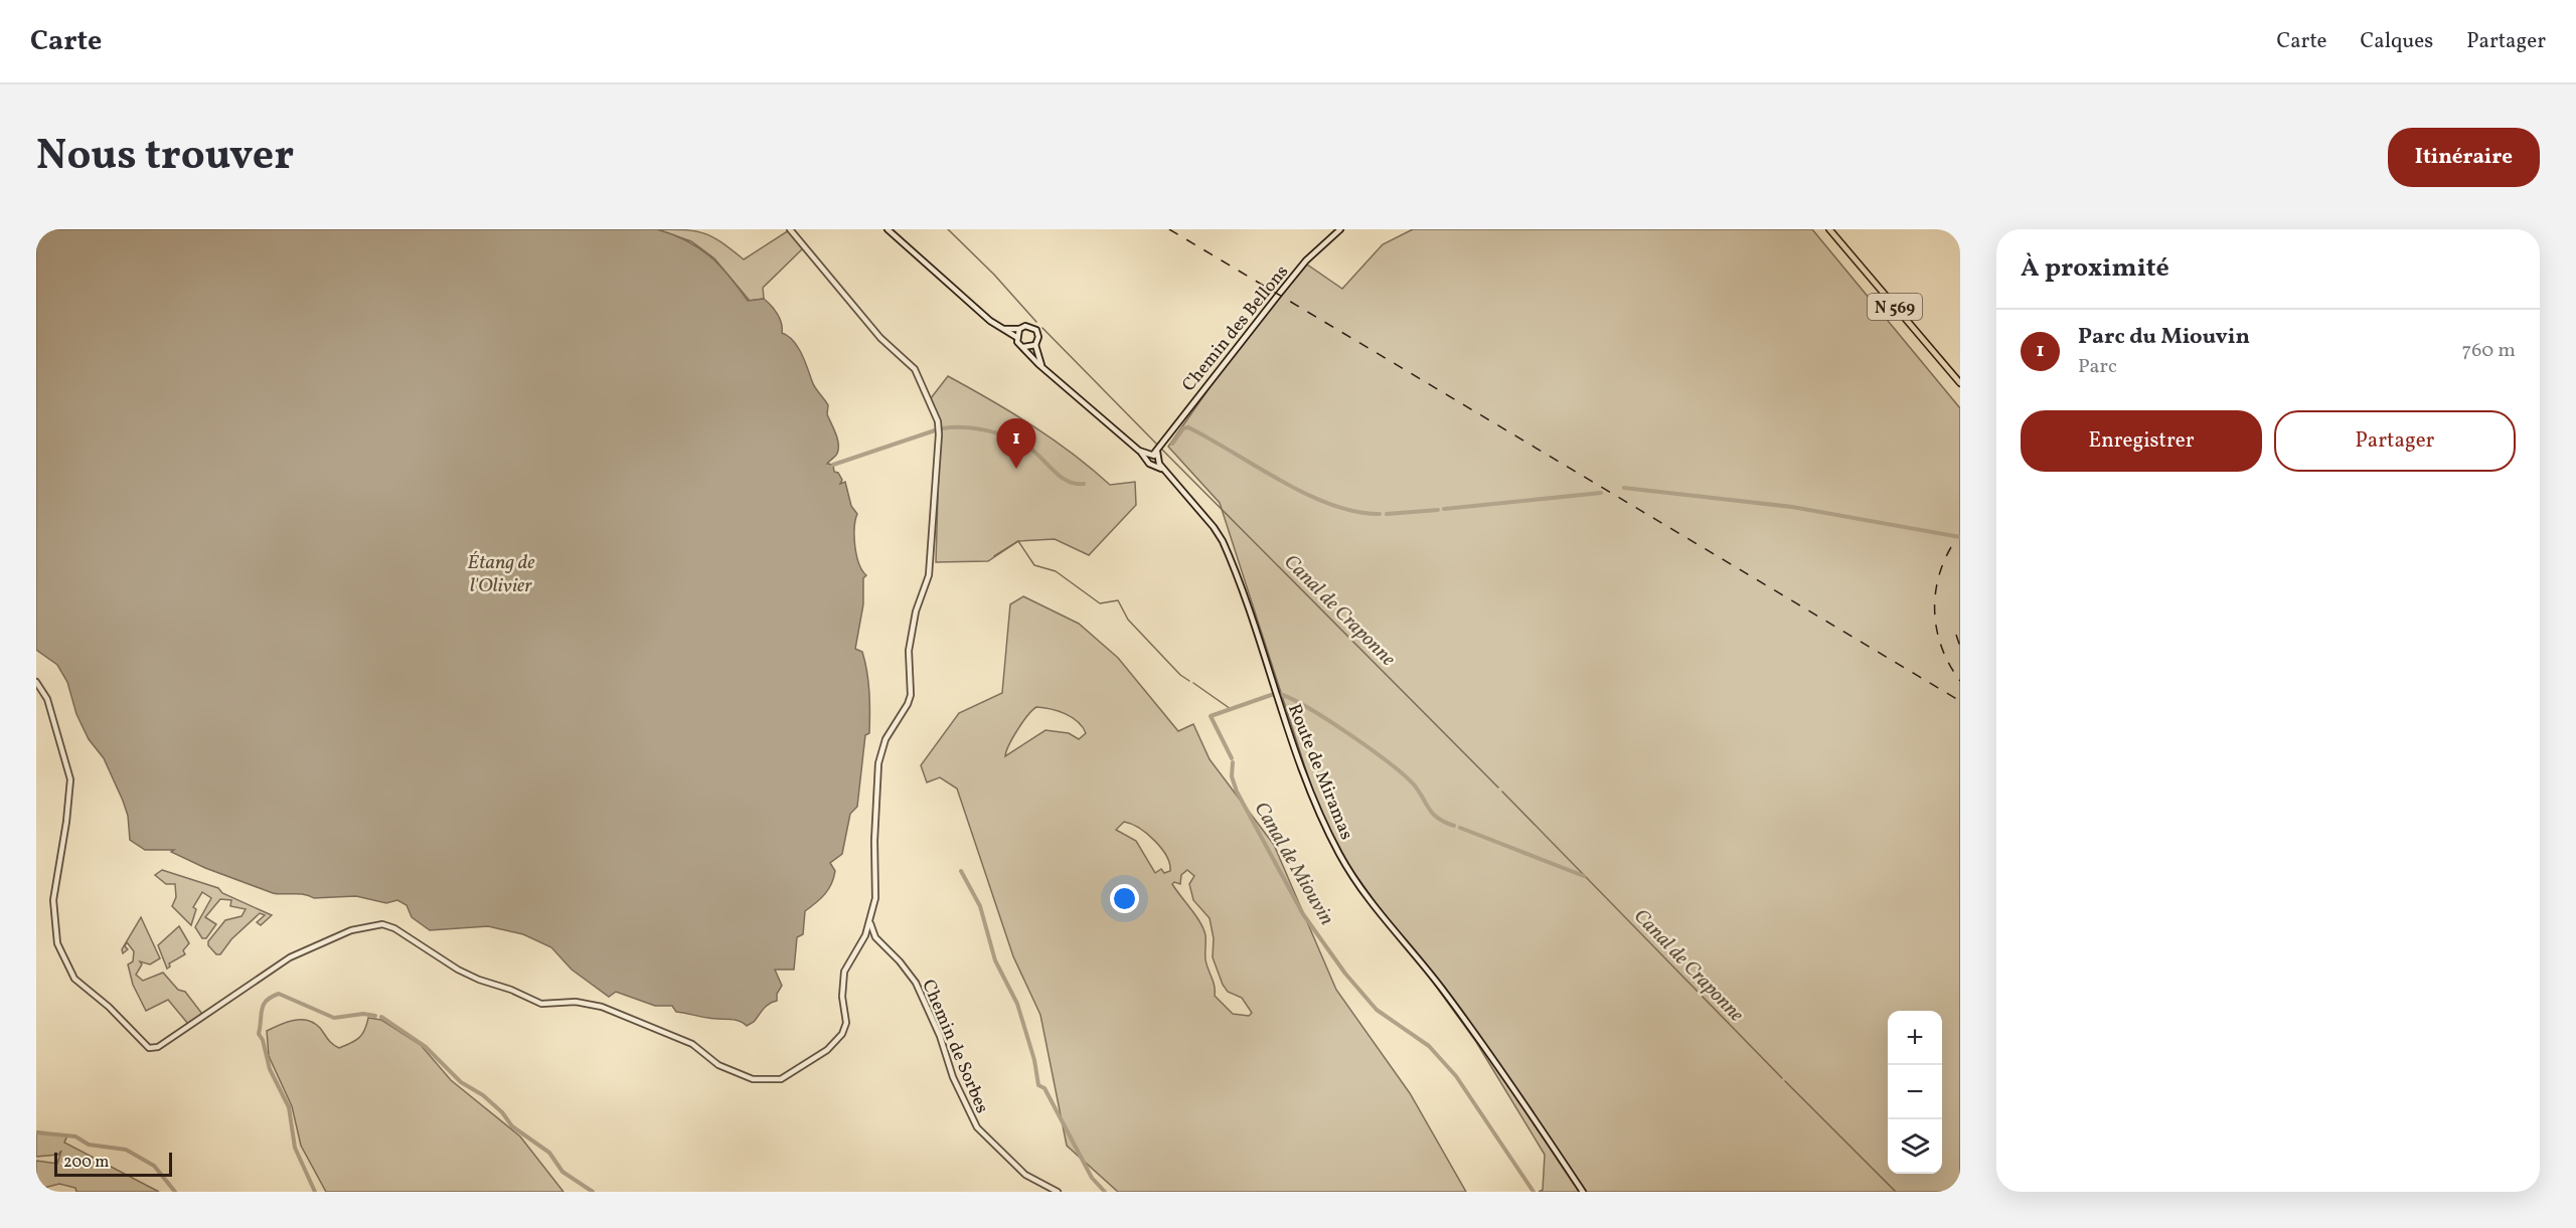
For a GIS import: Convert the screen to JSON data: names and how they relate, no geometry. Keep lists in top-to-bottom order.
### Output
{
  "streets": {
    "main road": ["N 569"],
    "street": ["Chemin des Bellons", "Route de Miramas", "Chemin de Sorbes"]
  },
  "crossings": [
    ["Chemin des Bellons", "Route de Miramas"]
  ],
  "water": ["Étang de l'Olivier", "Canal de Craponne", "Canal de Miouvin"],
  "scale_bar": "200 m",
  "page": {
    "header": "Carte",
    "nav": ["Carte", "Calques", "Partager"],
    "title": "Nous trouver",
    "buttons": [
      "Itinéraire",
      ["Enregistrer", "Partager"]
    ],
    "heading": "À proximité",
    "list": [
      {
        "mark": "1",
        "name": "Parc du Miouvin",
        "note": "Parc",
        "value": "760 m"
      }
    ],
    "pins": "1",
    "map_buttons": ["+", "−"],
    "scale": "200 m"
  }
}
